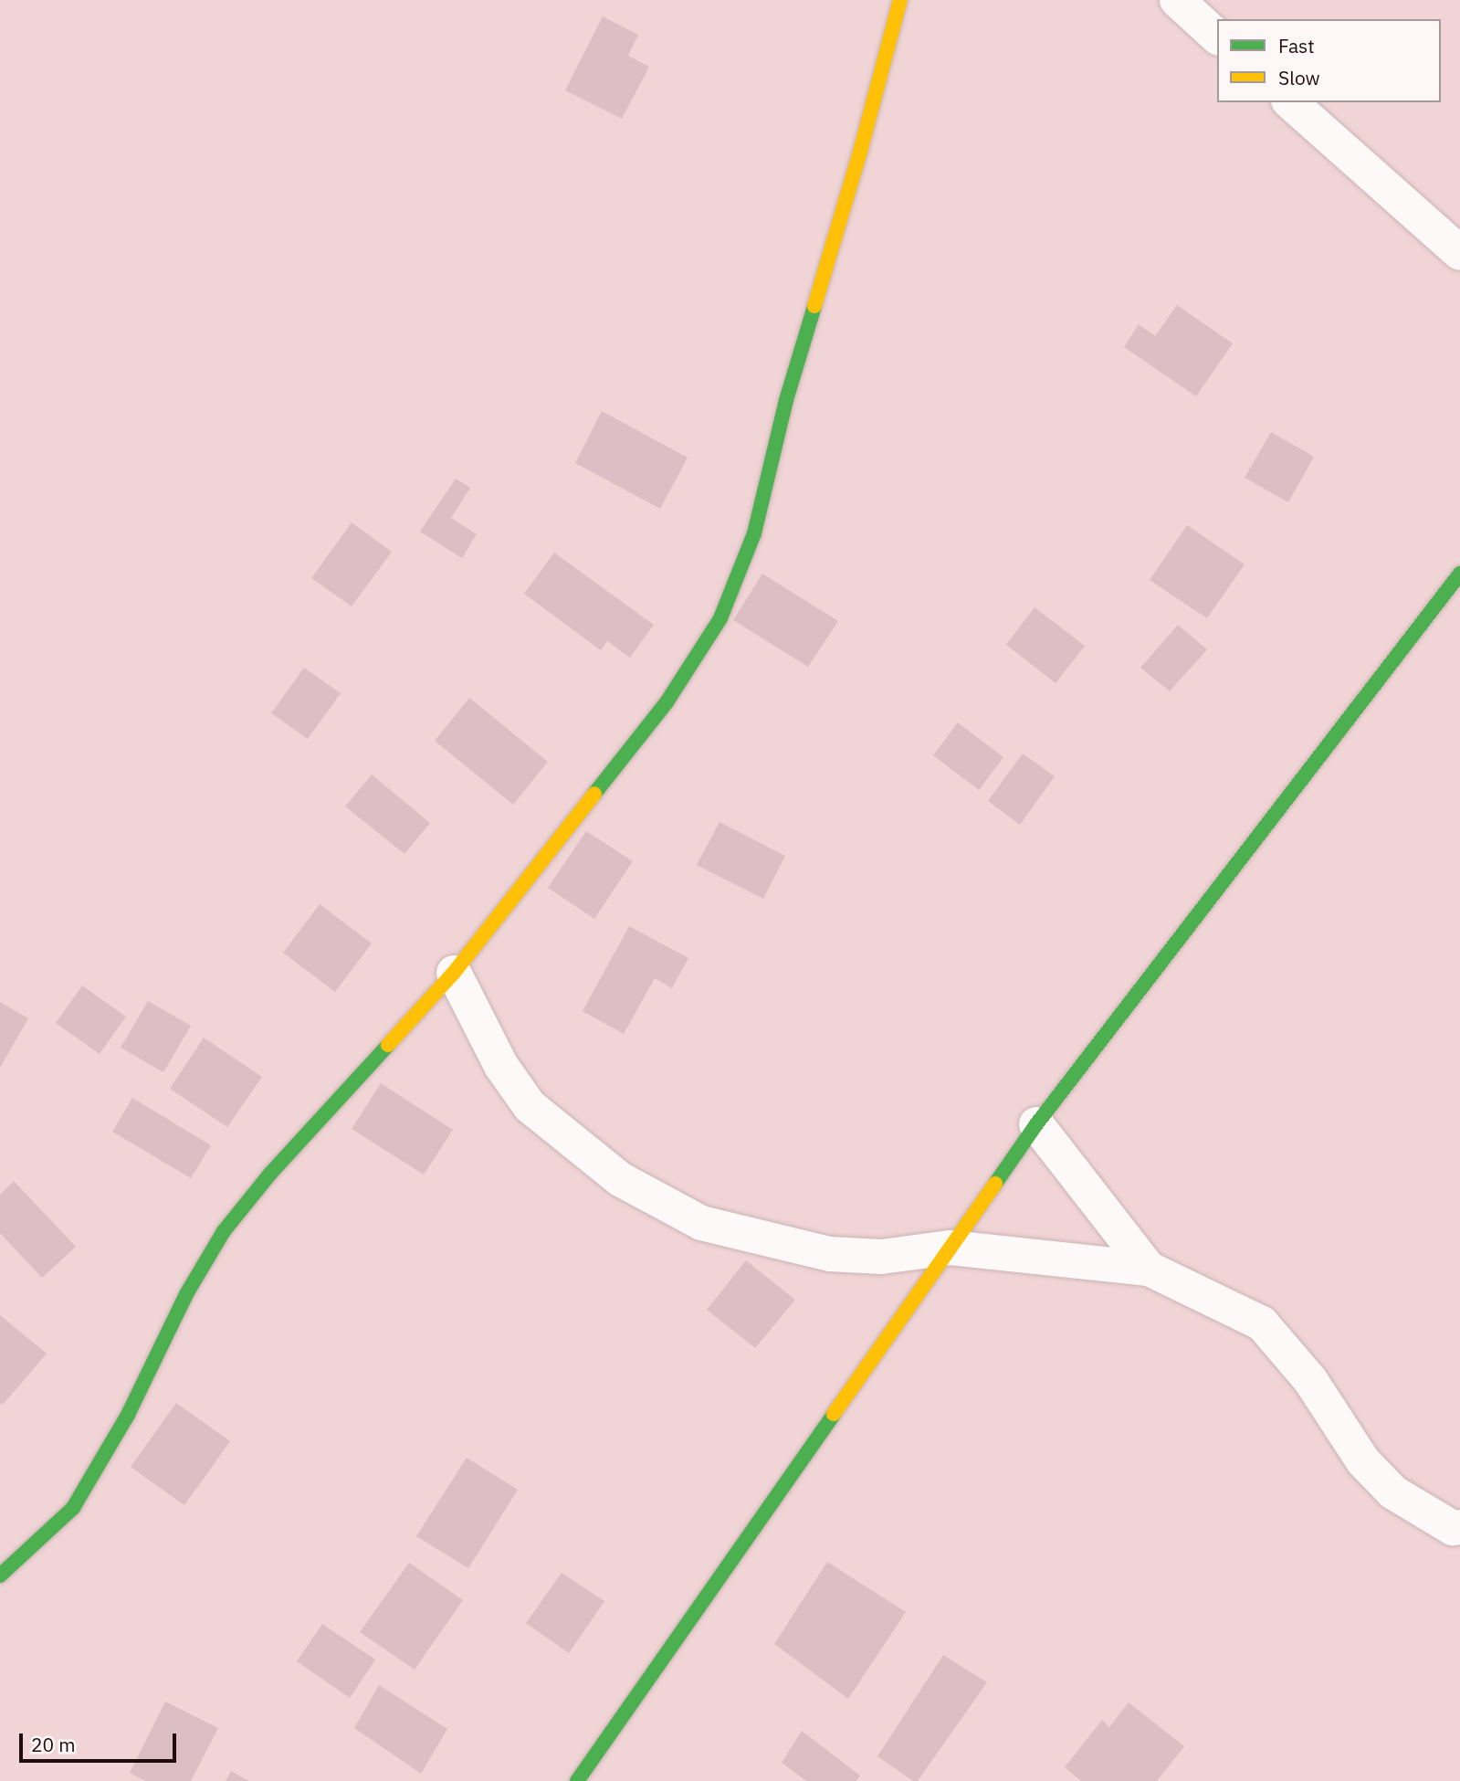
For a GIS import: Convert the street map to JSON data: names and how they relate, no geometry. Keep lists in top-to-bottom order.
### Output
{
  "legend": ["Fast", "Slow"],
  "scale_bar": "20 m"
}
